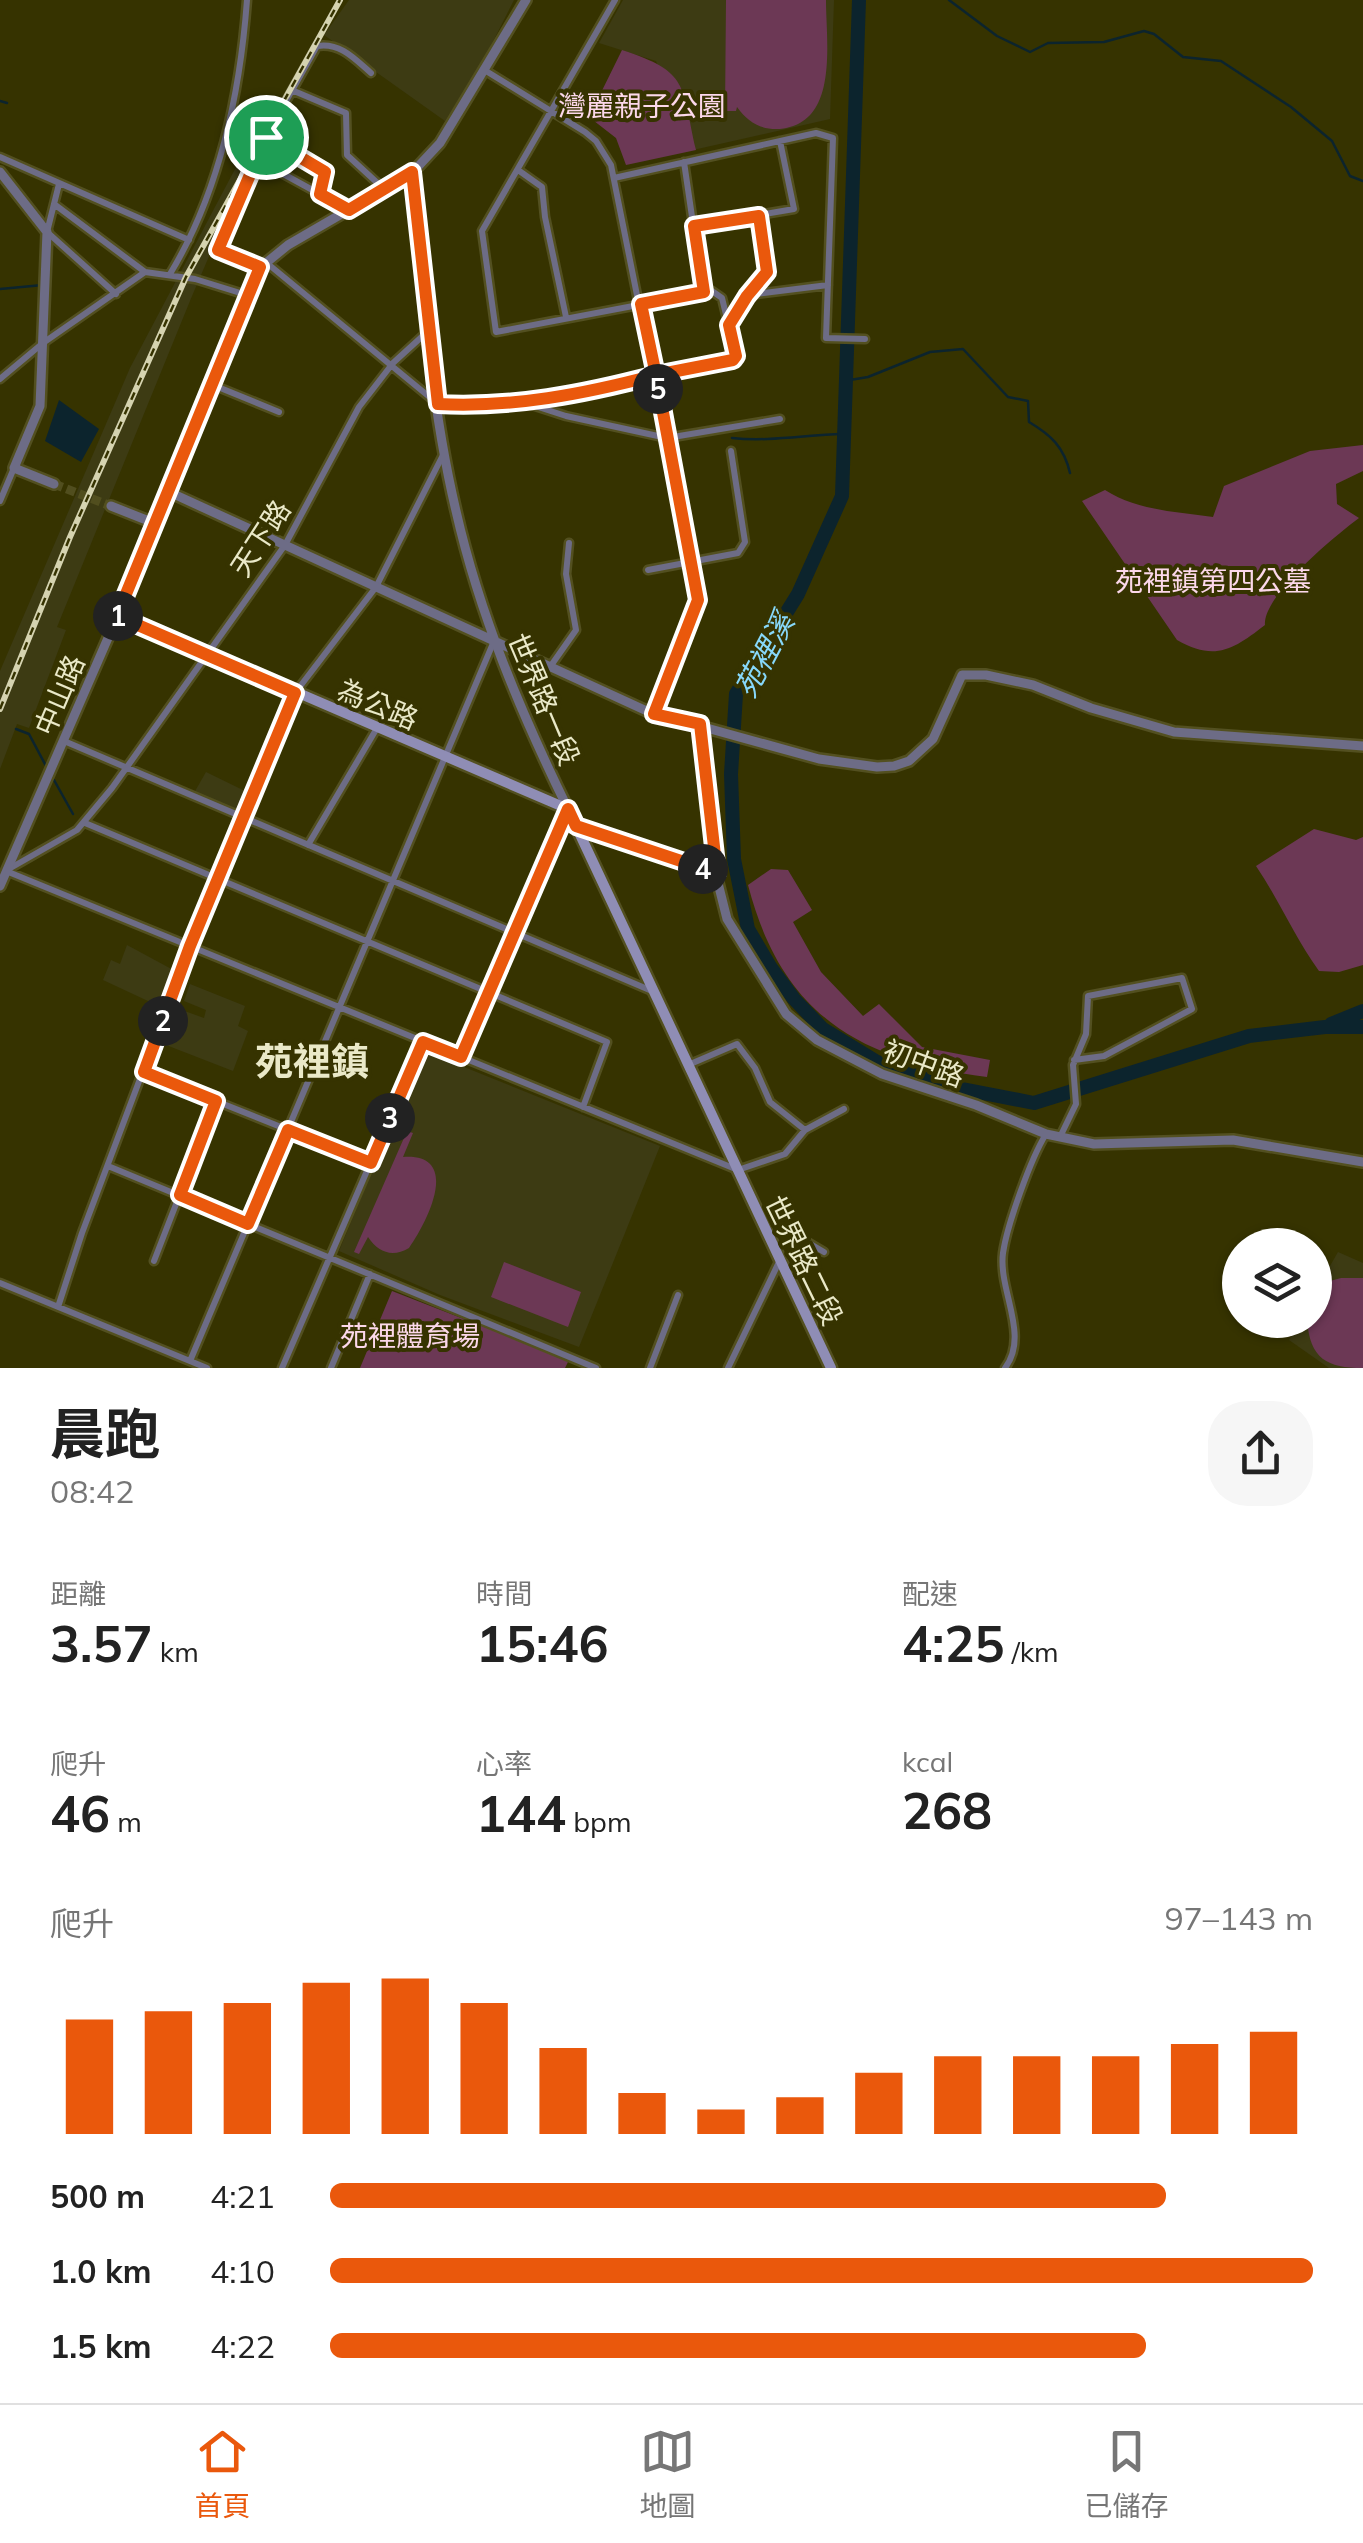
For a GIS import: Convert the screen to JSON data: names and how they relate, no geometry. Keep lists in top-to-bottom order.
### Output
{
  "streets": {
    "main road": ["世界路一段", "為公路", "世界路二段"],
    "street": ["天下路", "中山路", "初中路"]
  },
  "crossings": [
    ["天下路", "中山路"],
    ["天下路", "世界路一段"],
    ["天下路", "為公路"],
    ["中山路", "為公路"],
    ["世界路一段", "為公路"],
    ["世界路一段", "世界路二段"]
  ],
  "districts": ["苑裡鎮"],
  "water": ["苑裡溪"],
  "parks": ["灣麗親子公園", "苑裡鎮第四公墓", "苑裡體育場"],
  "page": {
    "pins": [
      "5",
      "1",
      "4",
      "2",
      "3"
    ],
    "heading": ["晨跑", "08:42"],
    "stats": [
      ["距離", "3.57 km"],
      ["時間", "15:46"],
      ["配速", "4:25 /km"],
      ["爬升", "46 m"],
      ["心率", "144 bpm"],
      ["kcal", "268"]
    ],
    "chart": ["爬升", "97–143 m"],
    "list": [
      {
        "name": "500 m",
        "note": "4:21"
      },
      {
        "name": "1.0 km",
        "note": "4:10"
      },
      {
        "name": "1.5 km",
        "note": "4:22"
      }
    ],
    "tabs": ["首頁", "地圖", "已儲存"]
  }
}
